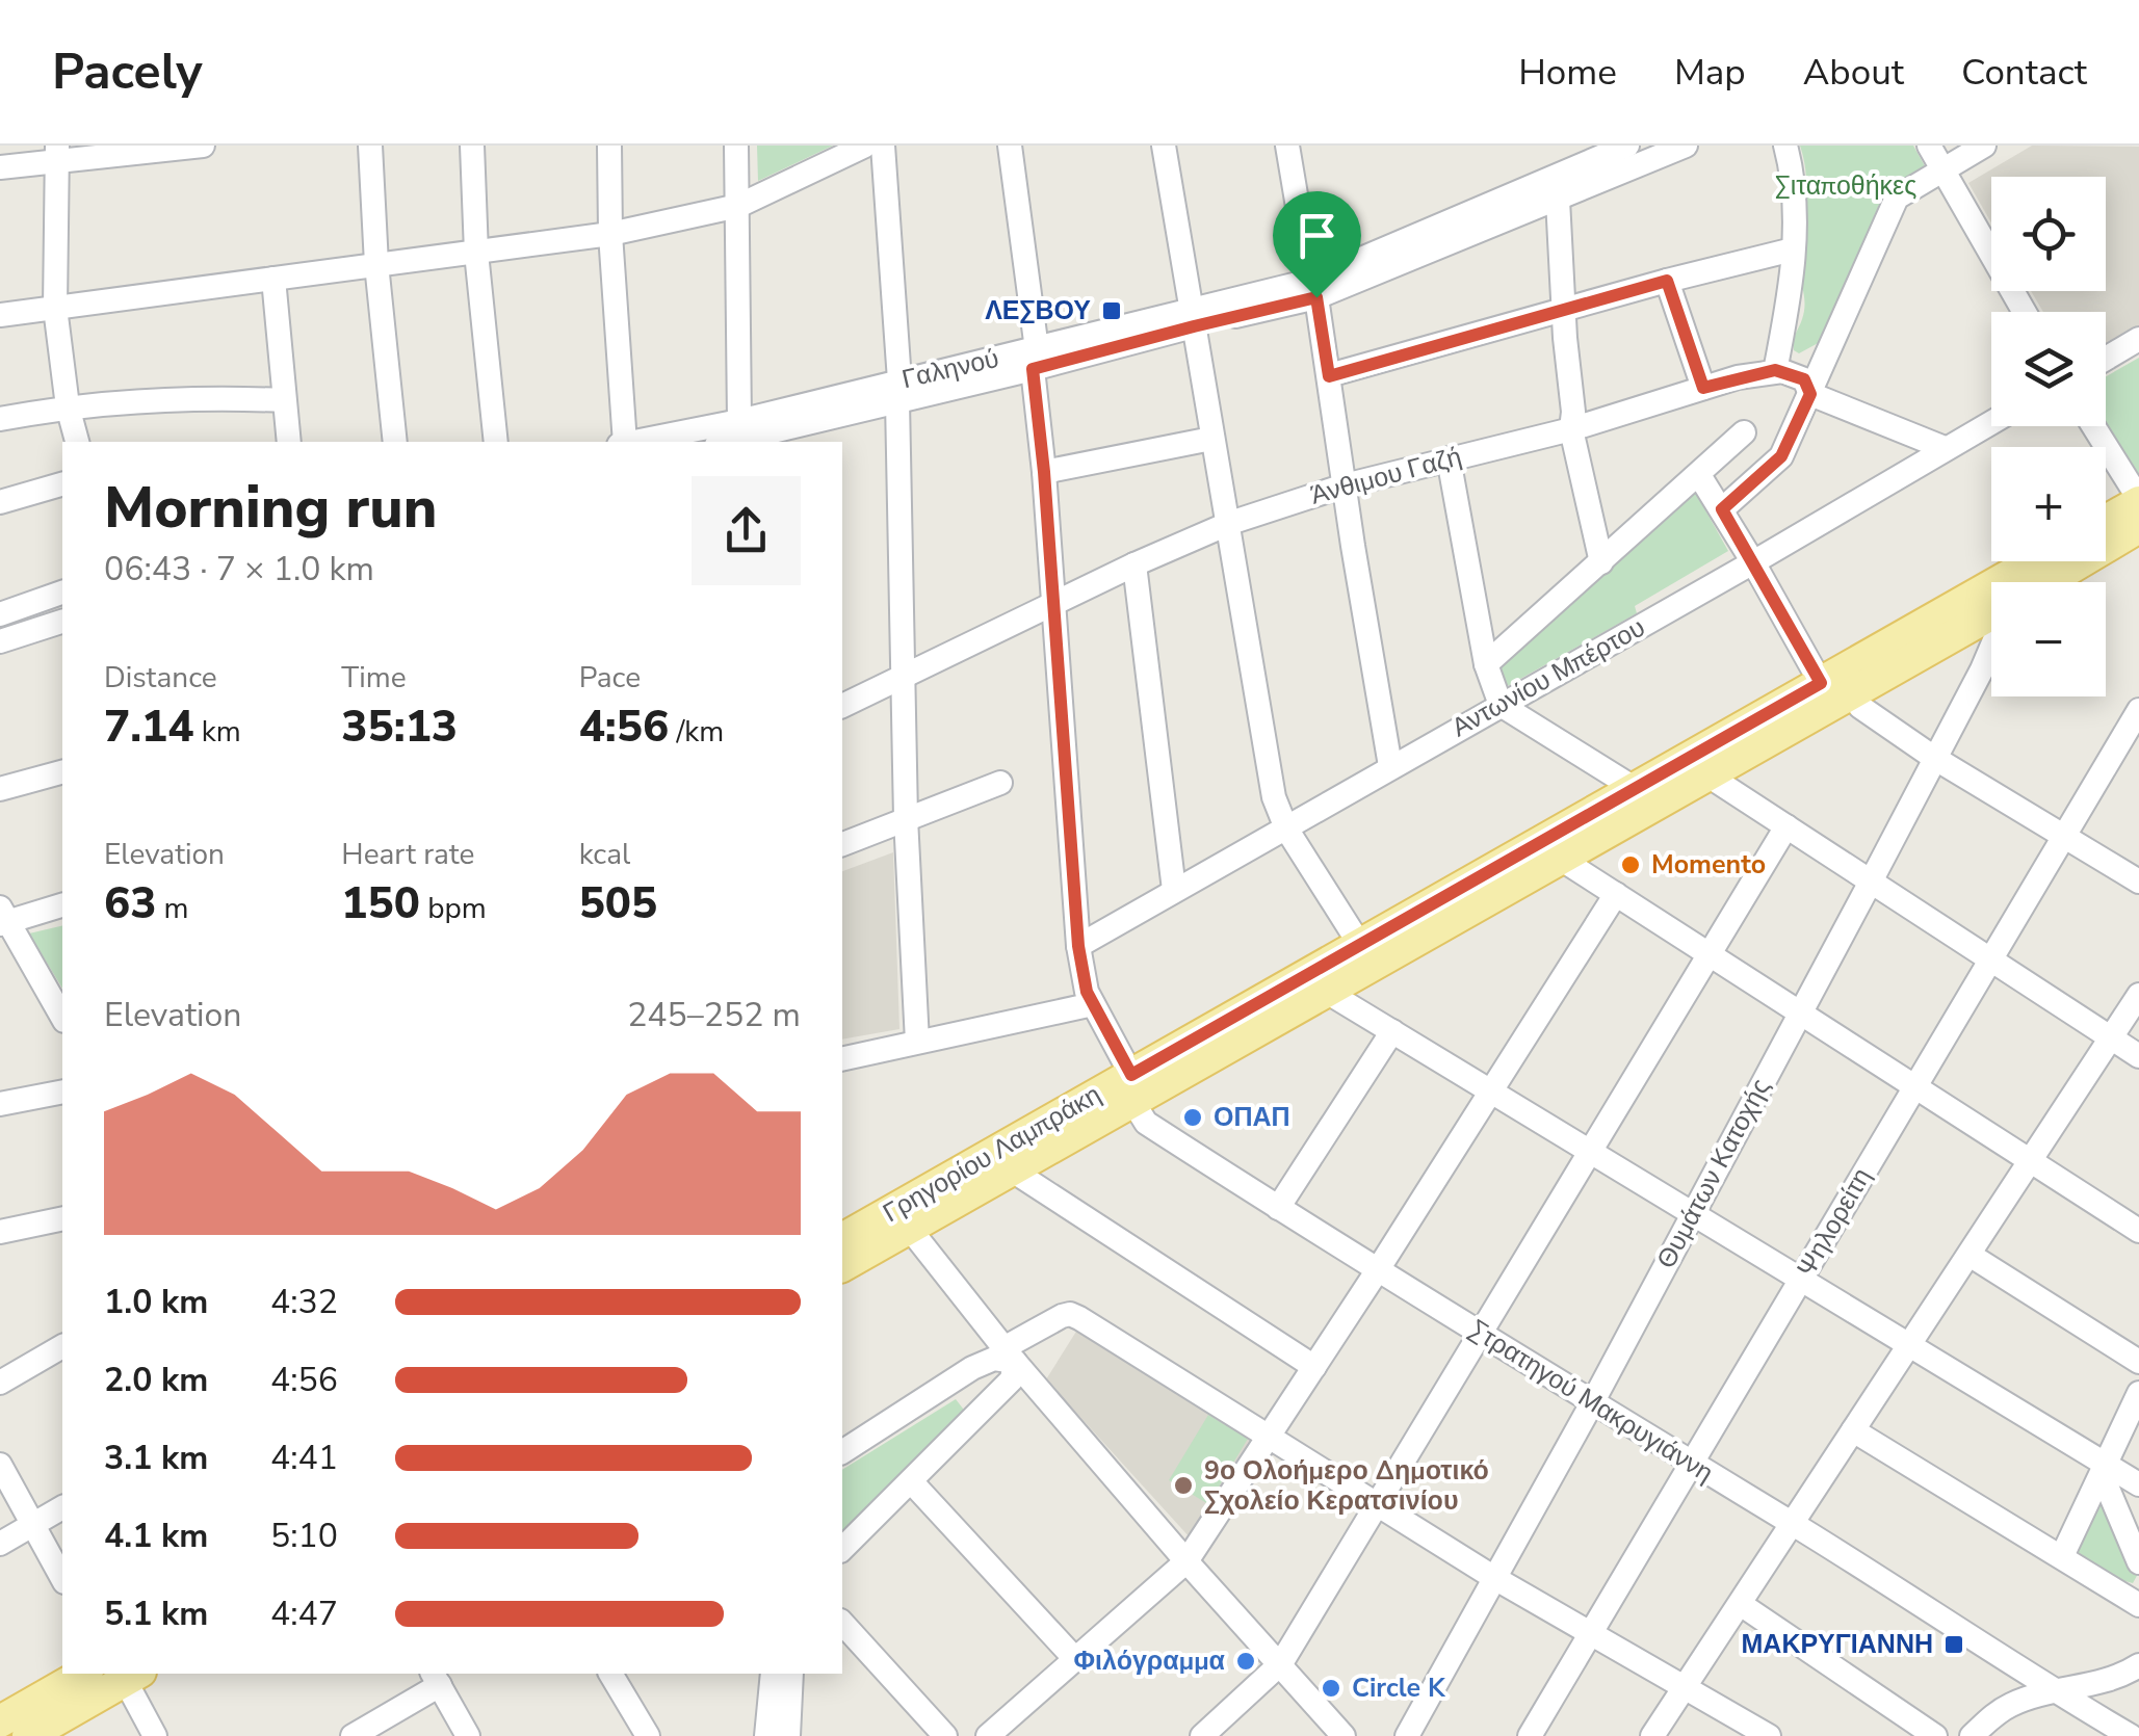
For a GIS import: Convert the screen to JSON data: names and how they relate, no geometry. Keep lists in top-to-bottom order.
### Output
{
  "streets": {
    "main road": ["Γρηγορίου Λαμπράκη"],
    "street": [
      "Γαληνού",
      "Άνθιμου Γαζή",
      "Αντωνίου Μπέρτου",
      "Θυμάτων Κατοχής",
      "Ψηλορείτη",
      "Στρατηγού Μακρυγιάννη"
    ]
  },
  "crossings": [
    ["Γαληνού", "Στρατηγού Μακρυγιάννη"],
    ["Άνθιμου Γαζή", "Στρατηγού Μακρυγιάννη"],
    ["Αντωνίου Μπέρτου", "Στρατηγού Μακρυγιάννη"],
    ["Γρηγορίου Λαμπράκη", "Στρατηγού Μακρυγιάννη"],
    ["Θυμάτων Κατοχής", "Στρατηγού Μακρυγιάννη"],
    ["Ψηλορείτη", "Στρατηγού Μακρυγιάννη"]
  ],
  "parks": ["Σιταποθήκες"],
  "places": {
    "transit": ["ΛΕΣΒΟΥ", "ΜΑΚΡΥΓΙΑΝΝΗ"],
    "other": [
      "Momento",
      "ΟΠΑΠ",
      "9ο Ολοήμερο Δημοτικό Σχολείο Κερατσινίου",
      "Φιλόγραμμα",
      "Circle K"
    ]
  },
  "page": {
    "header": "Pacely",
    "nav": [
      "Home",
      "Map",
      "About",
      "Contact"
    ],
    "map_buttons": ["+", "−"],
    "heading": ["Morning run", "06:43 · 7 × 1.0 km"],
    "stats": [
      ["Distance", "7.14 km"],
      ["Time", "35:13"],
      ["Pace", "4:56 /km"],
      ["Elevation", "63 m"],
      ["Heart rate", "150 bpm"],
      ["kcal", "505"]
    ],
    "chart": ["Elevation", "245–252 m"],
    "list": [
      {
        "name": "1.0 km",
        "note": "4:32"
      },
      {
        "name": "2.0 km",
        "note": "4:56"
      },
      {
        "name": "3.1 km",
        "note": "4:41"
      },
      {
        "name": "4.1 km",
        "note": "5:10"
      },
      {
        "name": "5.1 km",
        "note": "4:47"
      }
    ]
  }
}
